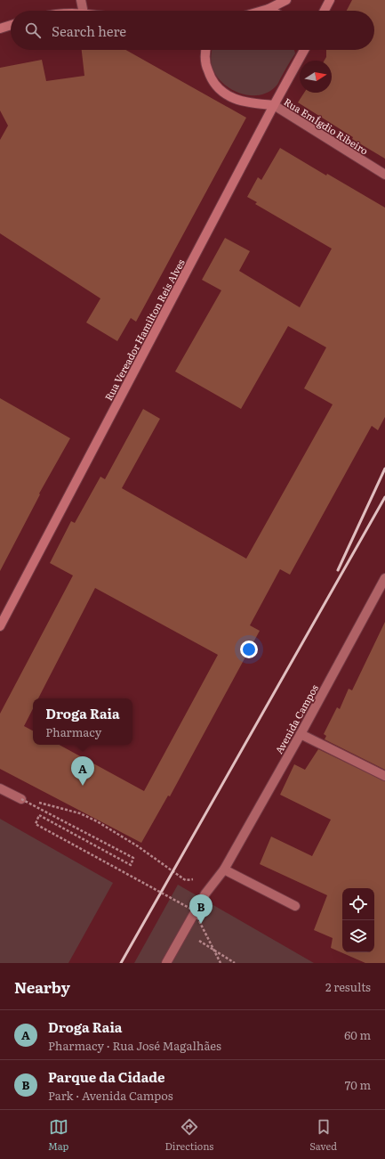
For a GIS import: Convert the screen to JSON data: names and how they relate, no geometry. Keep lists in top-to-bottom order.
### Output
{
  "streets": {
    "main road": ["Rua Vereador Hamilton Reis Alves"],
    "street": ["Rua EmÍgdio Ribeiro", "Avenida Campos"]
  },
  "crossings": [
    ["Rua EmÍgdio Ribeiro", "Rua Vereador Hamilton Reis Alves"]
  ],
  "north": "right",
  "page": {
    "search": "Search here",
    "popup": ["Droga Raia", "Pharmacy"],
    "pins": ["A", "B"],
    "heading": ["Nearby", "2 results"],
    "list": [
      {
        "mark": "A",
        "name": "Droga Raia",
        "note": "Pharmacy · Rua José Magalhães",
        "value": "60 m"
      },
      {
        "mark": "B",
        "name": "Parque da Cidade",
        "note": "Park · Avenida Campos",
        "value": "70 m"
      }
    ],
    "nav": ["Map", "Directions", "Saved"]
  }
}
